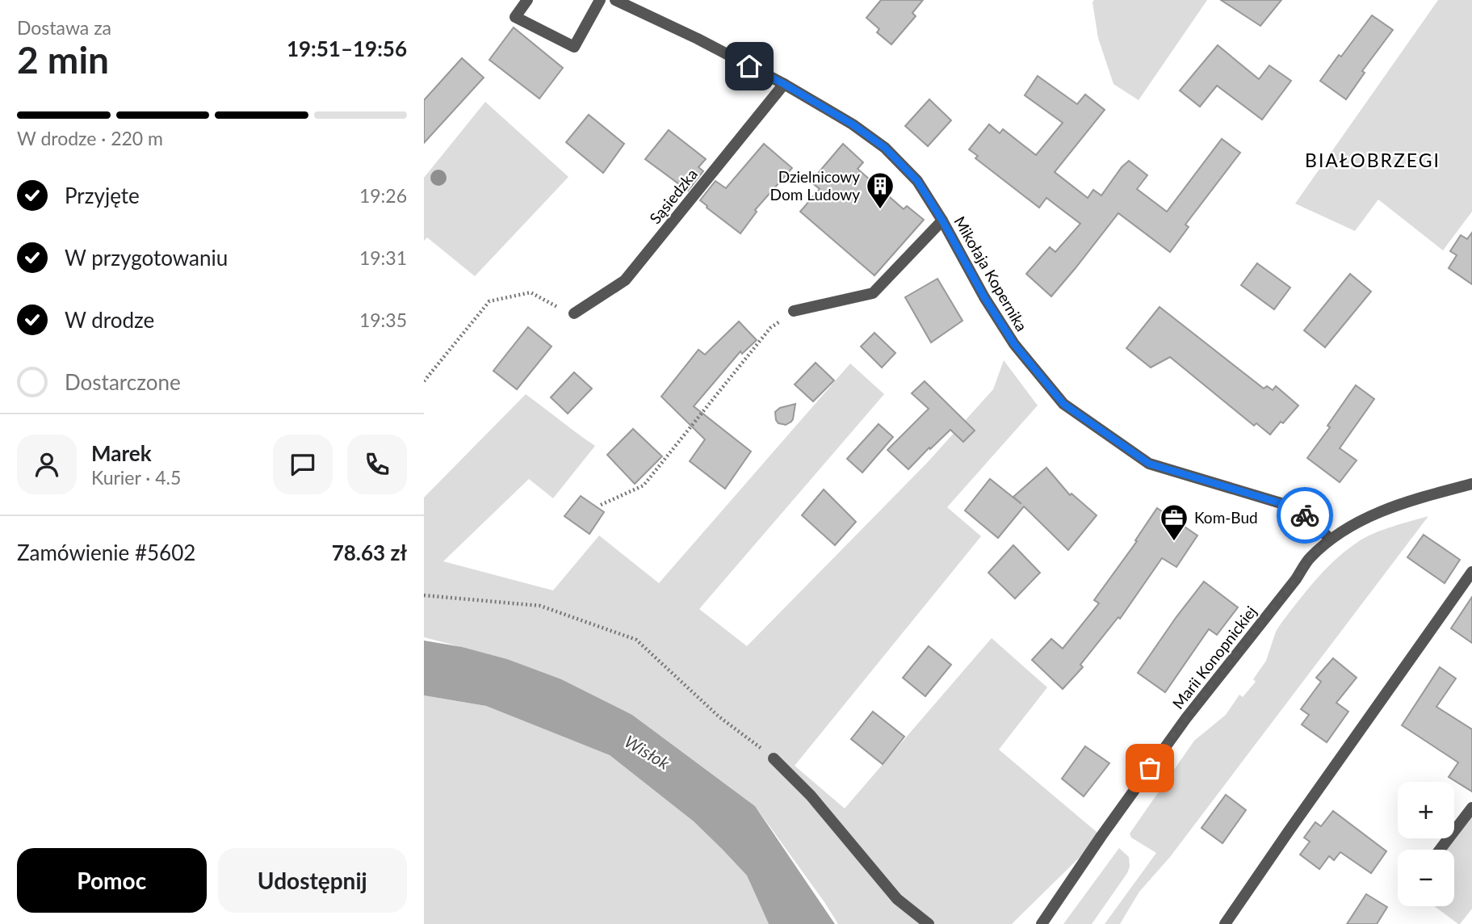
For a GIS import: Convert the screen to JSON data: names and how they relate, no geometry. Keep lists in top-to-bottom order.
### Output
{
  "streets": {
    "street": ["Sąsiedzka", "Mikołaja Kopernika", "Marii Konopnickiej"]
  },
  "crossings": [
    ["Sąsiedzka", "Mikołaja Kopernika"],
    ["Mikołaja Kopernika", "Marii Konopnickiej"]
  ],
  "districts": ["BIAŁOBRZEGI"],
  "water": ["Wisłok"],
  "places": {
    "building": ["Dzielnicowy Dom Ludowy"],
    "office": ["Kom-Bud"]
  },
  "page": {
    "heading": ["2 min", "Dostawa za", "19:51–19:56"],
    "panel": [
      "Marek",
      "Kurier · 4.5",
      "Zamówienie #5602",
      "78.63 zł"
    ],
    "bar": "W drodze · 220 m",
    "list": [
      ["Przyjęte", "19:26"],
      ["W przygotowaniu", "19:31"],
      ["W drodze", "19:35"],
      "Dostarczone"
    ],
    "map_buttons": ["+", "−"],
    "buttons": ["Pomoc", "Udostępnij"]
  }
}
